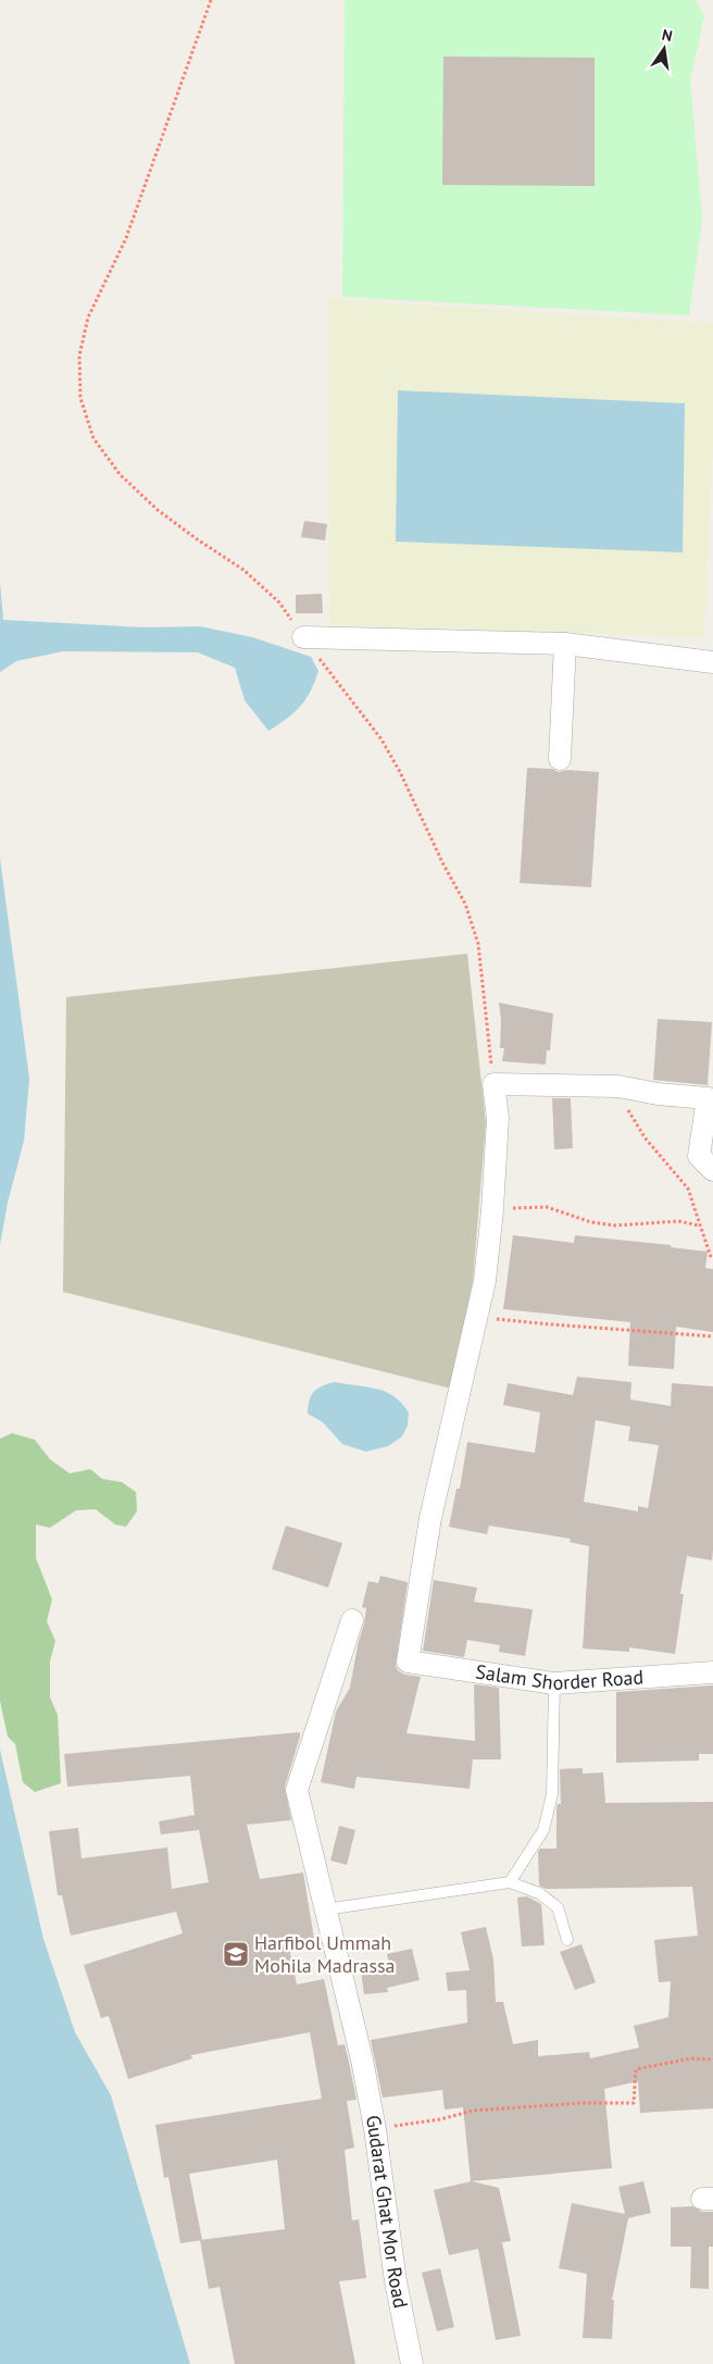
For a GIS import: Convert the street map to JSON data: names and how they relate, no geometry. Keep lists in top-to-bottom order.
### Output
{
  "streets": {
    "street": ["Salam Shorder Road", "Gudarat Ghat Mor Road"]
  },
  "places": {
    "school or university": ["Harfibol Ummah Mohila Madrassa"]
  },
  "north": "top"
}
